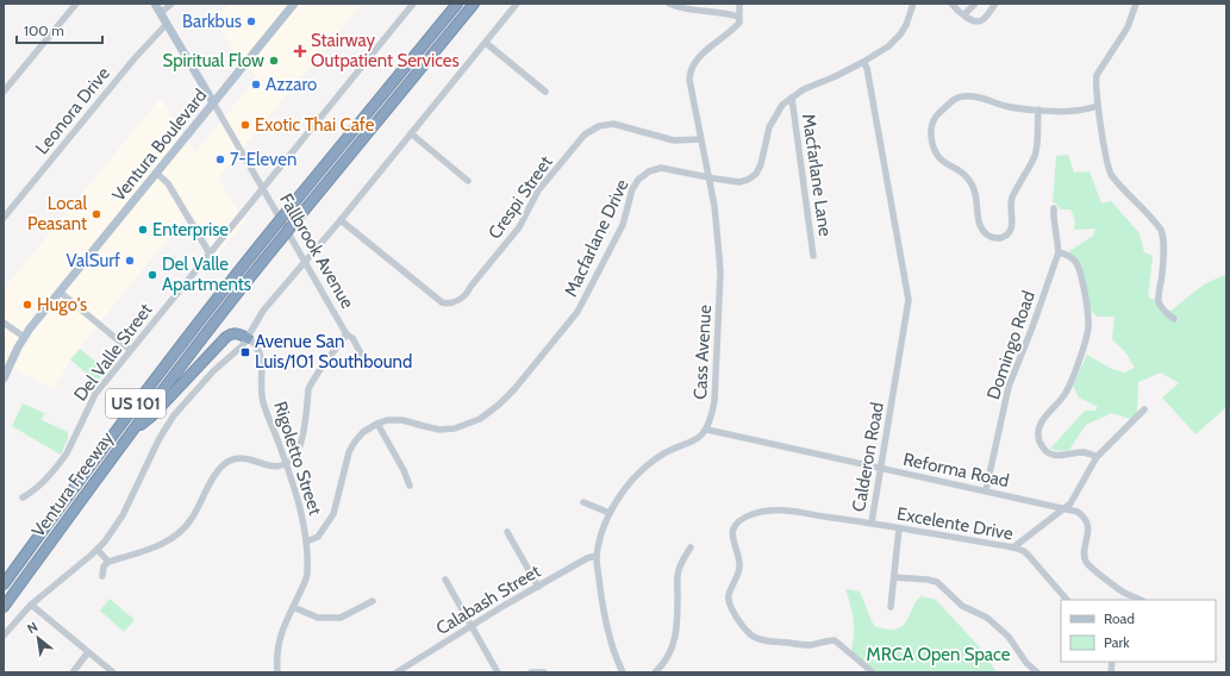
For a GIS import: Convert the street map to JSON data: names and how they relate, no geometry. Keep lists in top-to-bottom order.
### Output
{
  "streets": {
    "highway": ["US 101", "Ventura Freeway"],
    "main road": ["Ventura Boulevard", "Fallbrook Avenue"],
    "street": [
      "Leonora Drive",
      "Macfarlane Lane",
      "Crespi Street",
      "Macfarlane Drive",
      "Domingo Road",
      "Del Valle Street",
      "Cass Avenue",
      "Calderon Road",
      "Rigoletto Street",
      "Reforma Road",
      "Excelente Drive",
      "Calabash Street"
    ]
  },
  "crossings": [
    ["Leonora Drive", "Fallbrook Avenue"],
    ["Ventura Boulevard", "Fallbrook Avenue"],
    ["Macfarlane Lane", "Macfarlane Drive"],
    ["Crespi Street", "Cass Avenue"],
    ["Macfarlane Drive", "Cass Avenue"],
    ["Macfarlane Drive", "Calderon Road"],
    ["Macfarlane Drive", "Rigoletto Street"],
    ["Fallbrook Avenue", "Del Valle Street"],
    ["Domingo Road", "Reforma Road"],
    ["Cass Avenue", "Reforma Road"],
    ["Calderon Road", "Reforma Road"],
    ["Calderon Road", "Excelente Drive"]
  ],
  "parks": ["MRCA Open Space"],
  "places": {
    "other": [
      "Barkbus",
      "Spiritual Flow",
      "Azzaro",
      "Exotic Thai Cafe",
      "7-Eleven",
      "Local Peasant",
      "Enterprise",
      "ValSurf",
      "Del Valle Apartments",
      "Hugo's"
    ],
    "health": ["Stairway Outpatient Services"],
    "transit": ["Avenue San Luis/101 Southbound"]
  },
  "legend": ["Road", "Park"],
  "scale_bar": "100 m",
  "north": "top left"
}
